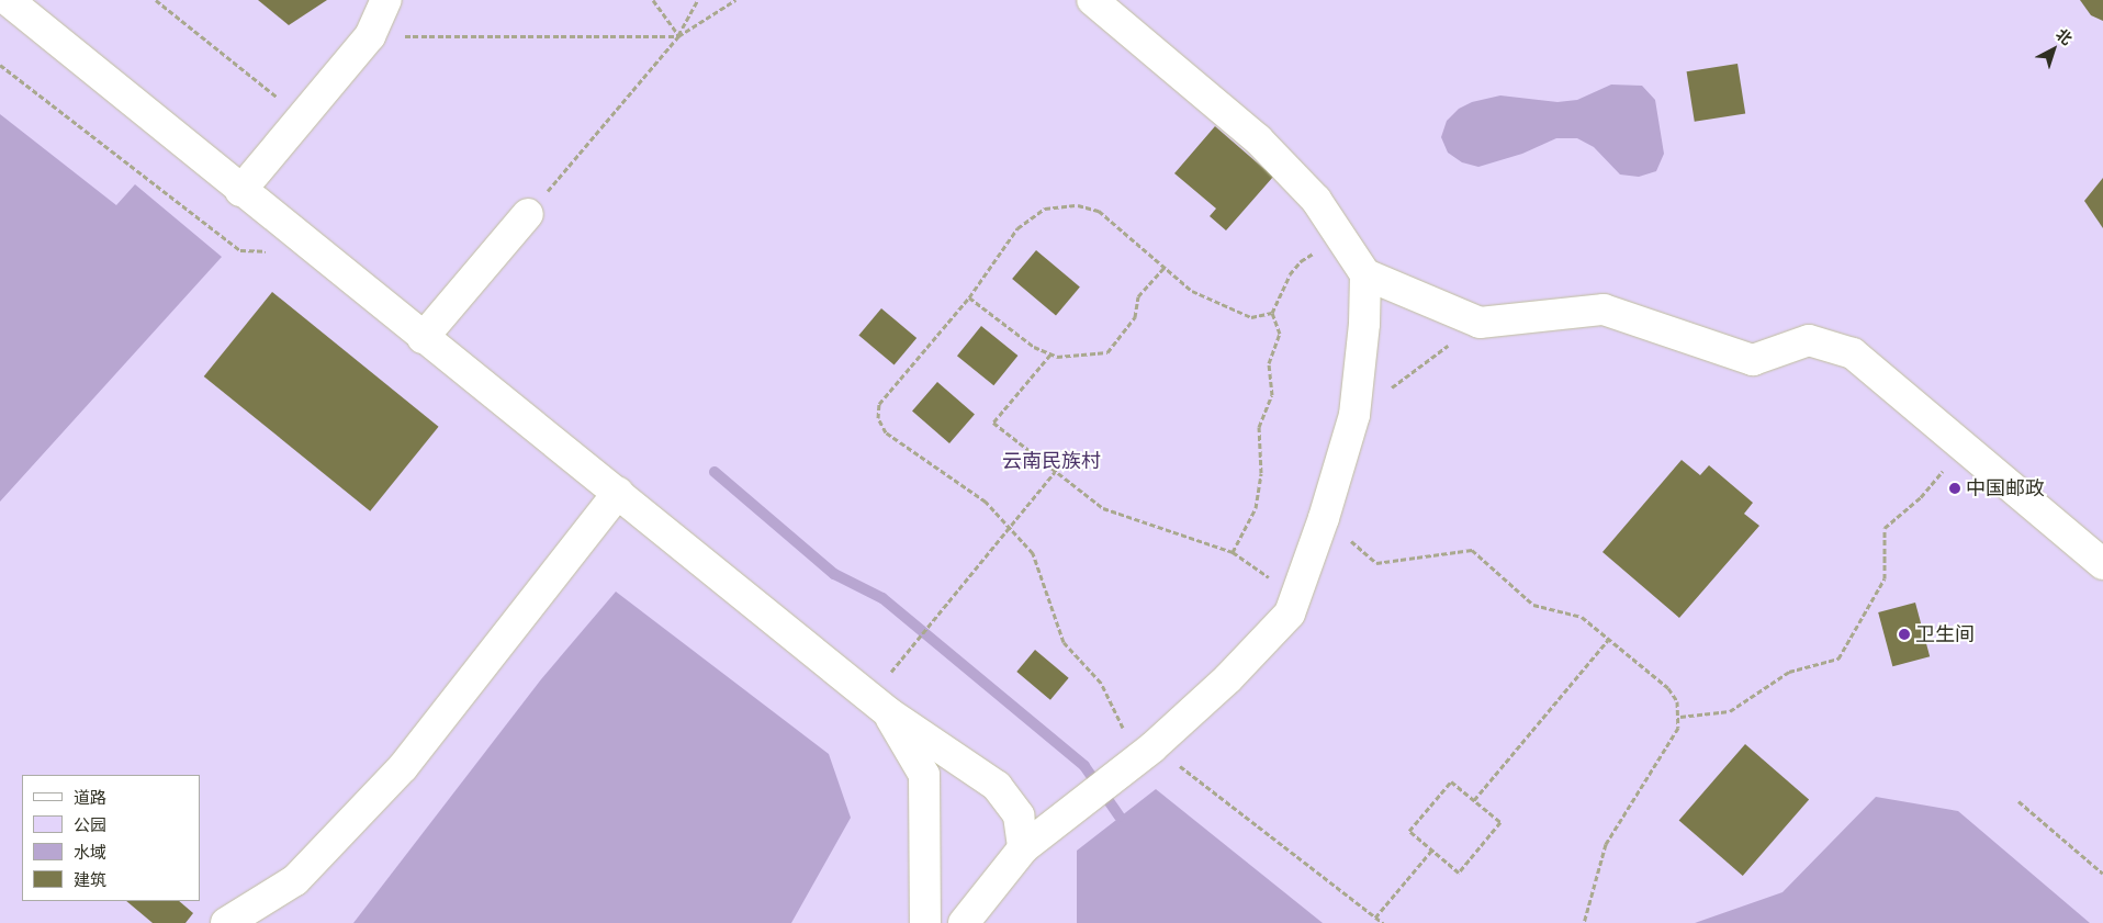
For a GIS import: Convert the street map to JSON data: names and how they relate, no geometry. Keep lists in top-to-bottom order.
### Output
{
  "parks": ["云南民族村"],
  "places": ["中国邮政", "卫生间"],
  "legend": [
    "道路",
    "公园",
    "水域",
    "建筑"
  ],
  "north": "top right"
}
